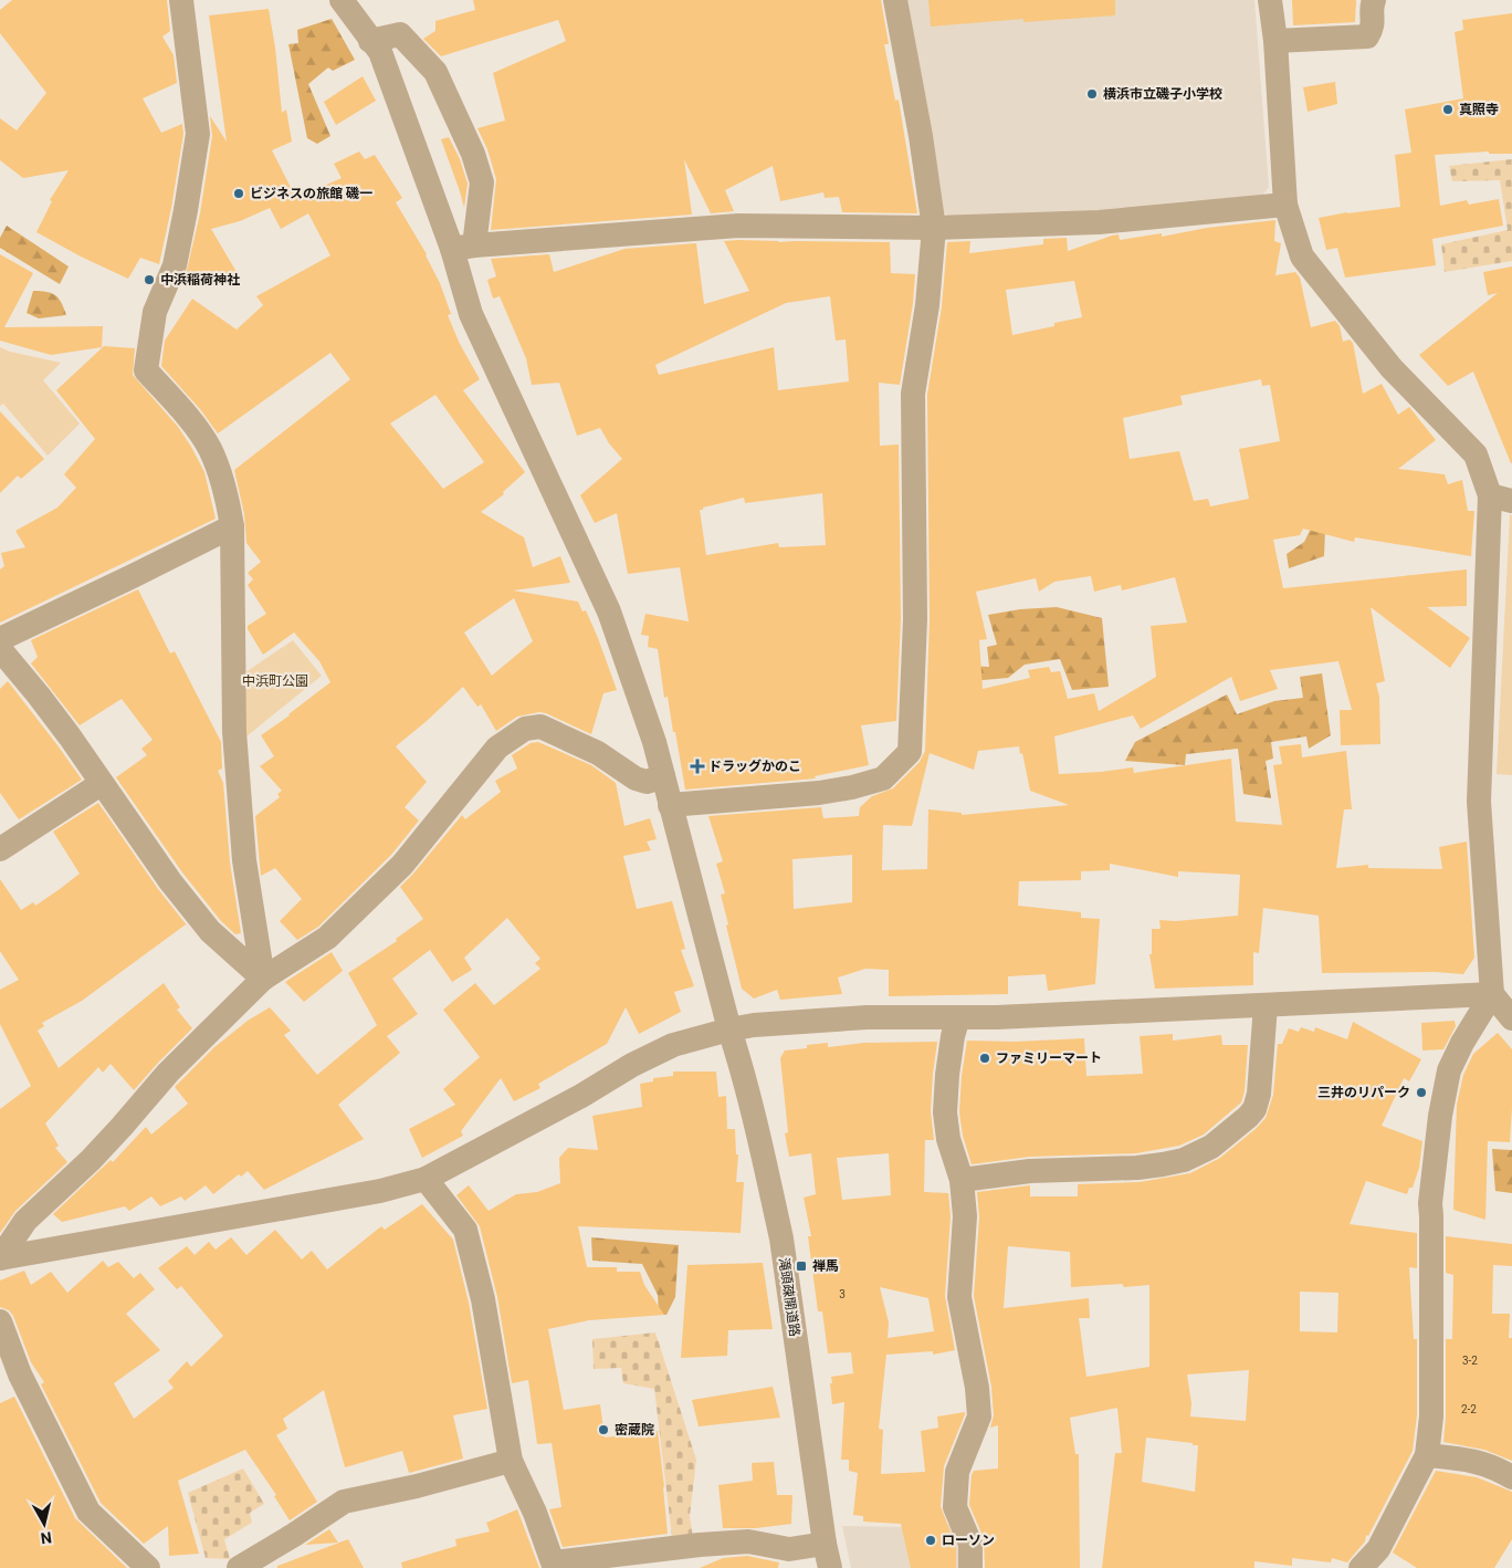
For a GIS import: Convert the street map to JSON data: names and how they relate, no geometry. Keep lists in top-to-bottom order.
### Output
{
  "streets": {
    "street": ["滝頭疎開道路"]
  },
  "parks": ["中浜町公園"],
  "places": {
    "other": [
      "横浜市立磯子小学校",
      "真照寺",
      "ビジネスの旅館 磯一",
      "中浜稲荷神社",
      "ファミリーマート",
      "三井のリパーク",
      "密蔵院",
      "ローソン"
    ],
    "health": ["ドラッグかのこ"],
    "transit": ["禅馬"]
  },
  "house_numbers": ["3", "3-2", "2-2"],
  "north": "bottom"
}
